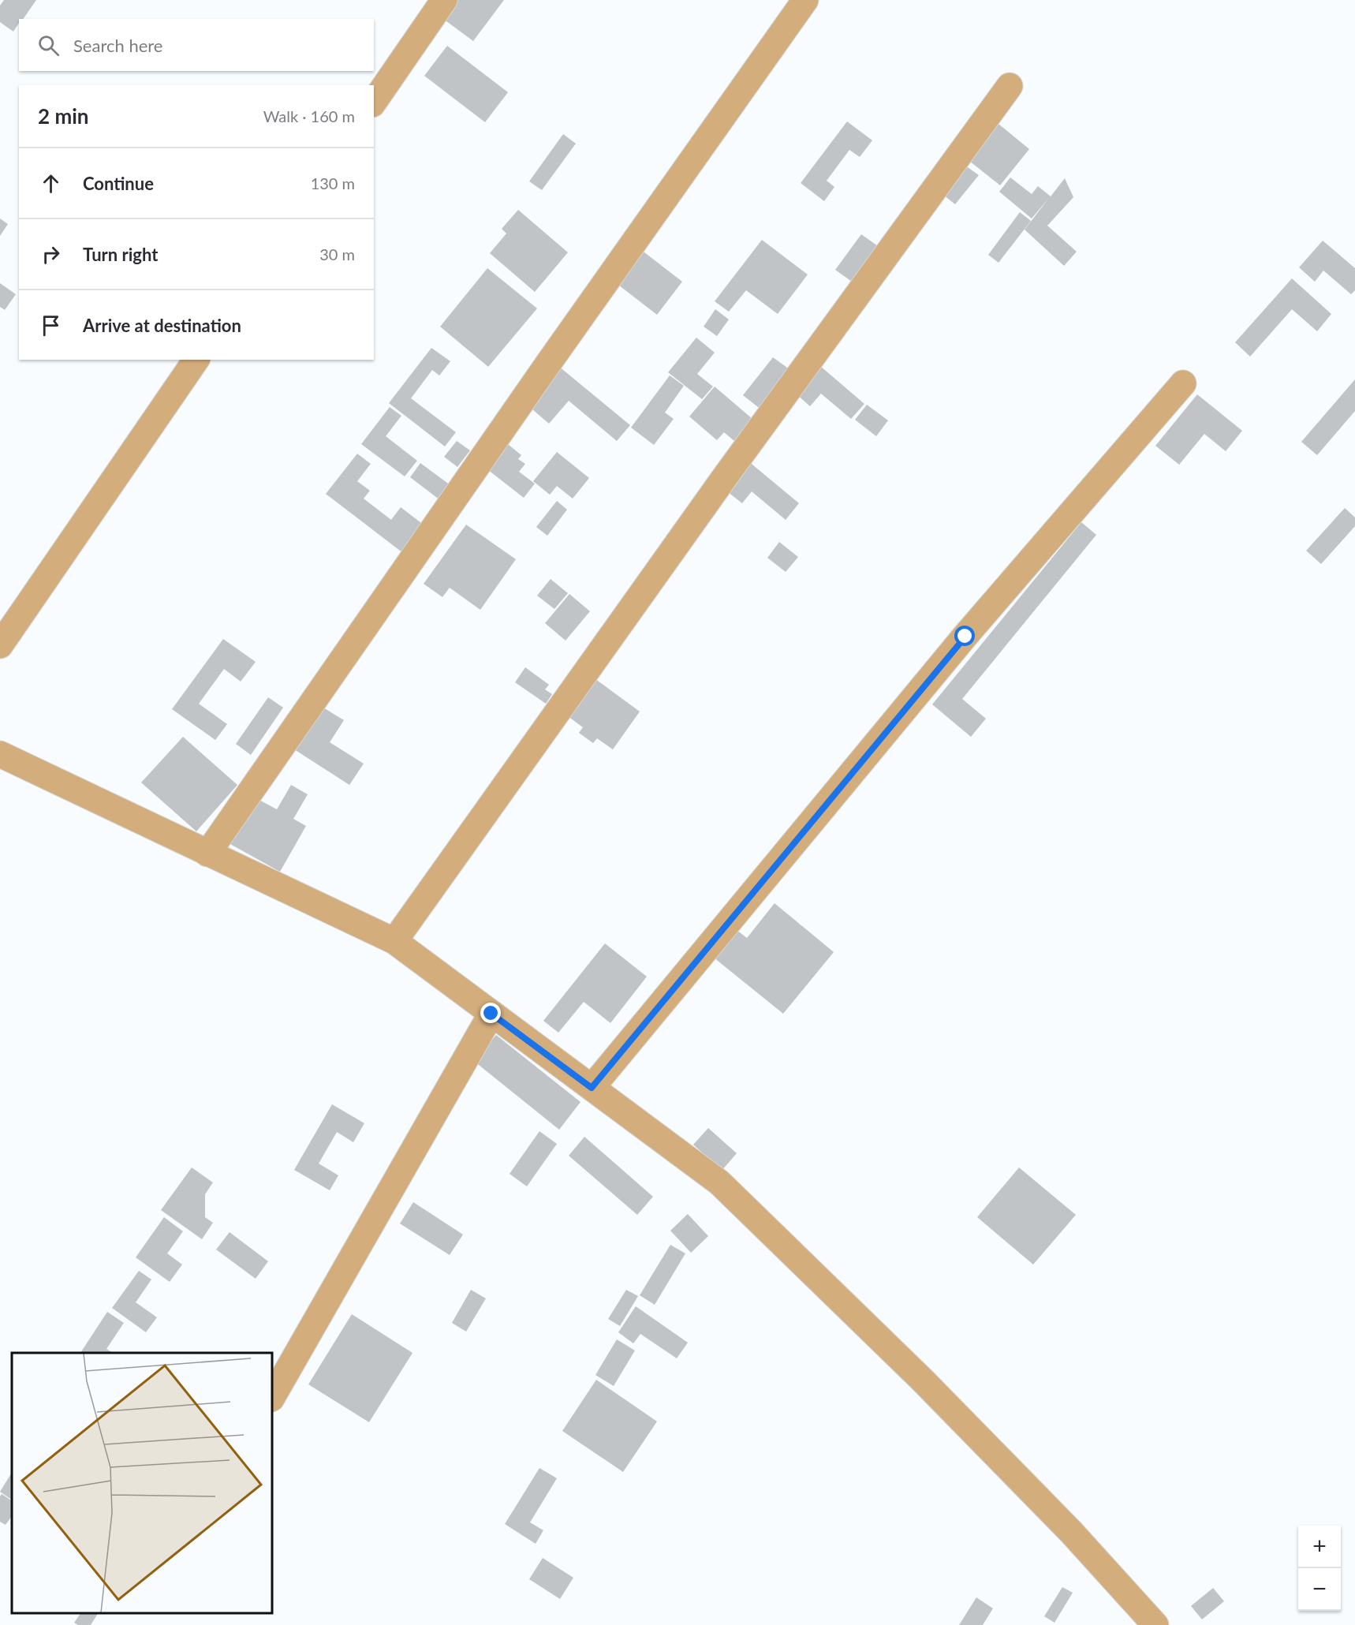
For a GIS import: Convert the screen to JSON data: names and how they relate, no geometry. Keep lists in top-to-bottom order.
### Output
{
  "page": {
    "search": "Search here",
    "heading": ["2 min", "Walk · 160 m"],
    "list": [
      ["Continue", "130 m"],
      ["Turn right", "30 m"],
      "Arrive at destination"
    ],
    "map_buttons": ["+", "−"]
  }
}
